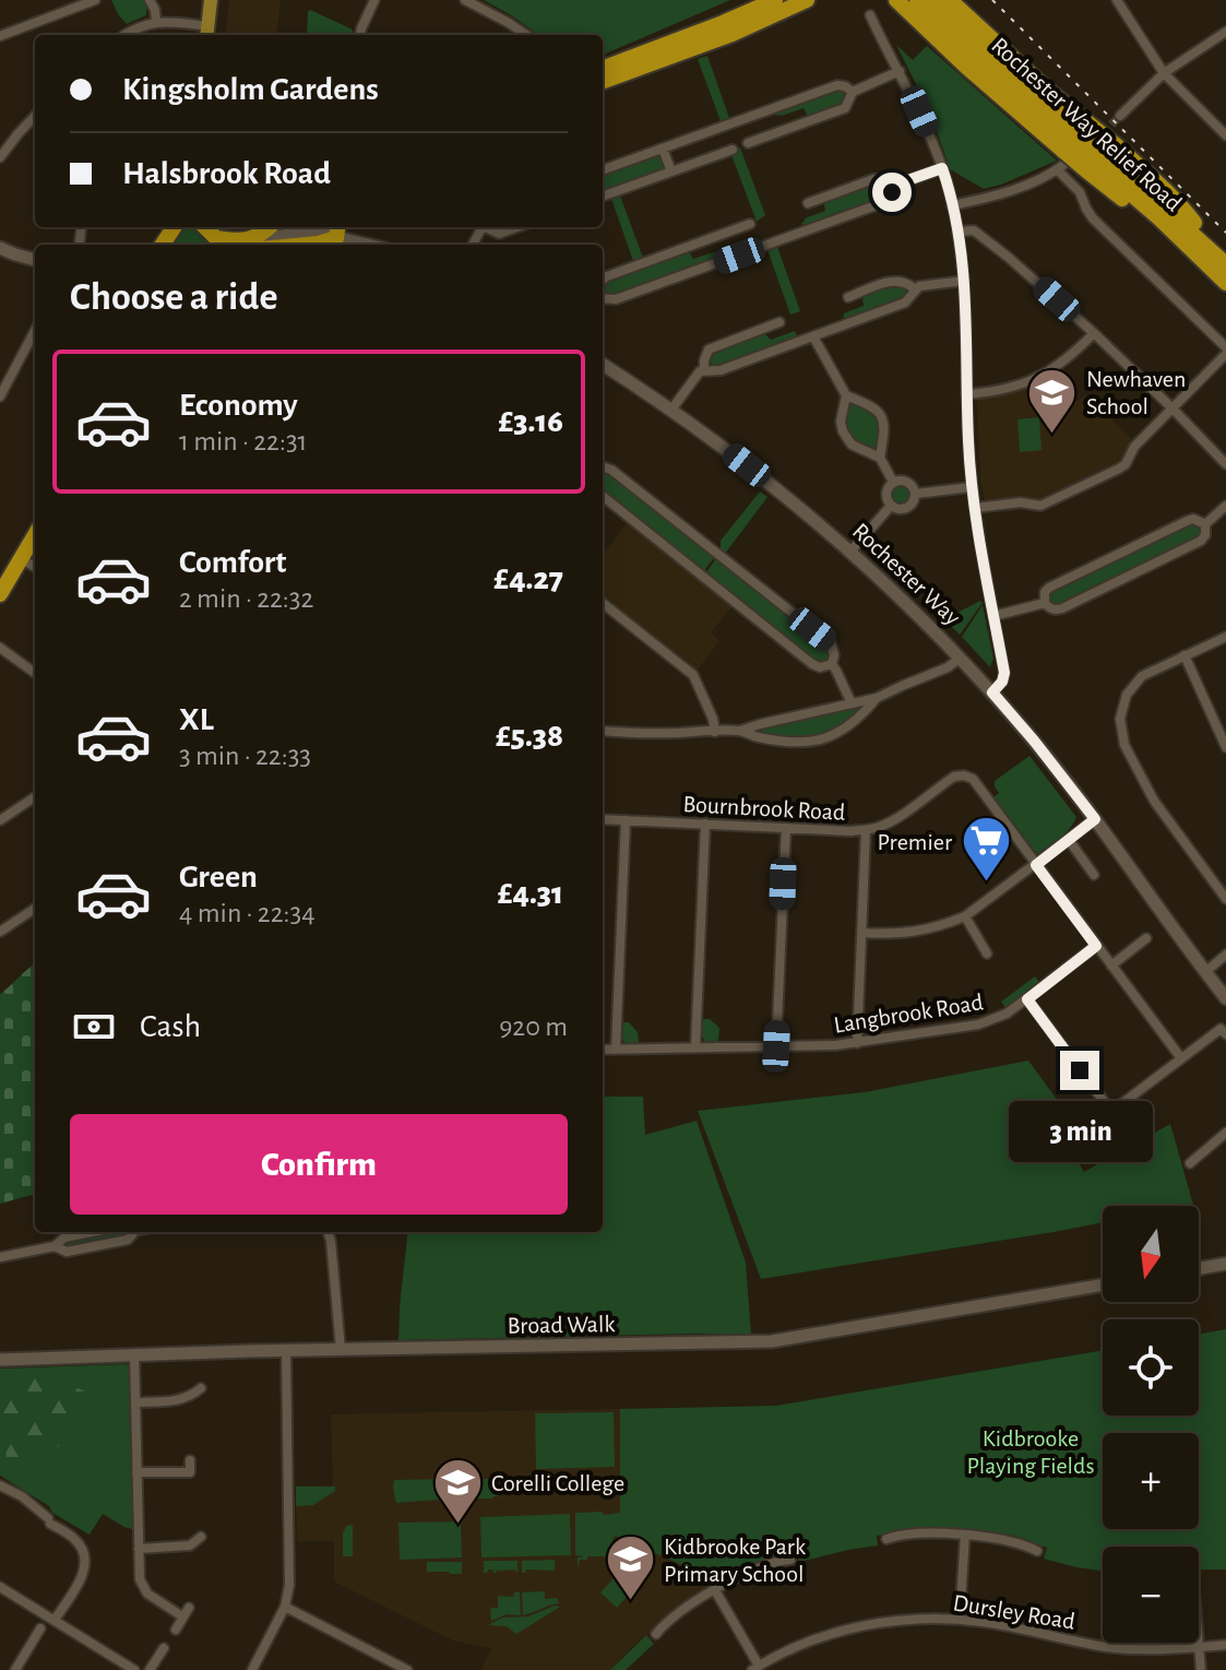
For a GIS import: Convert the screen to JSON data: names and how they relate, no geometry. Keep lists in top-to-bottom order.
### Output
{
  "streets": {
    "highway": ["Rochester Way Relief Road"],
    "street": [
      "Rochester Way",
      "Bournbrook Road",
      "Langbrook Road",
      "Broad Walk",
      "Dursley Road"
    ]
  },
  "parks": ["Kidbrooke Playing Fields"],
  "places": {
    "school or university": ["Newhaven School", "Corelli College", "Kidbrooke Park Primary School"],
    "supermarket": ["Premier"]
  },
  "north": "bottom",
  "page": {
    "banner": ["Kingsholm Gardens", "Halsbrook Road"],
    "heading": "Choose a ride",
    "list": [
      {
        "name": "Economy",
        "note": "1 min · 22:31",
        "value": "£3.16"
      },
      {
        "name": "Comfort",
        "note": "2 min · 22:32",
        "value": "£4.27"
      },
      {
        "name": "XL",
        "note": "3 min · 22:33",
        "value": "£5.38"
      },
      {
        "name": "Green",
        "note": "4 min · 22:34",
        "value": "£4.31"
      }
    ],
    "pay": ["Cash", "920 m"],
    "buttons": "Confirm",
    "bubble": "3 min",
    "map_buttons": ["+", "−"]
  }
}
